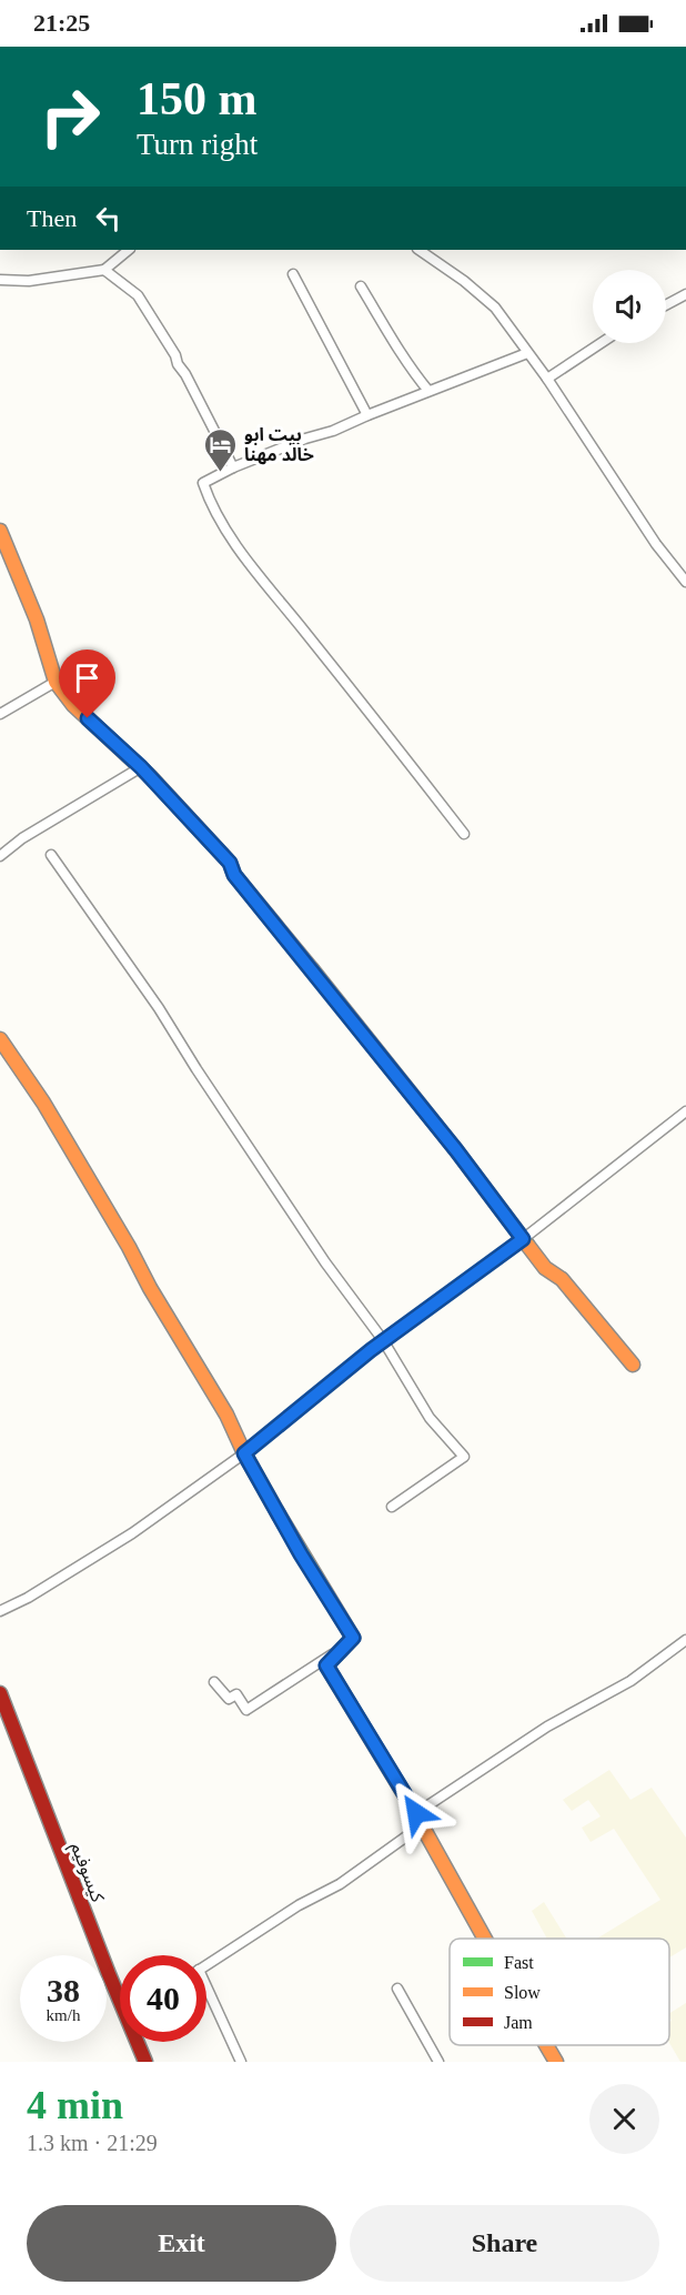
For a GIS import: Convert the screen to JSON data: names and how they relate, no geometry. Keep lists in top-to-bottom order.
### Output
{
  "streets": {
    "street": ["كيسوفيم"]
  },
  "places": {
    "hotel": ["بيت ابو خالد مهنا"]
  },
  "legend": ["Fast", "Slow", "Jam"],
  "page": {
    "status": "21:25",
    "turn": ["150 m", "Turn right"],
    "then": "Then",
    "speed": "38 km/h",
    "limit": "40",
    "heading": ["4 min", "1.3 km · 21:29"],
    "buttons": ["Exit", "Share"]
  }
}
